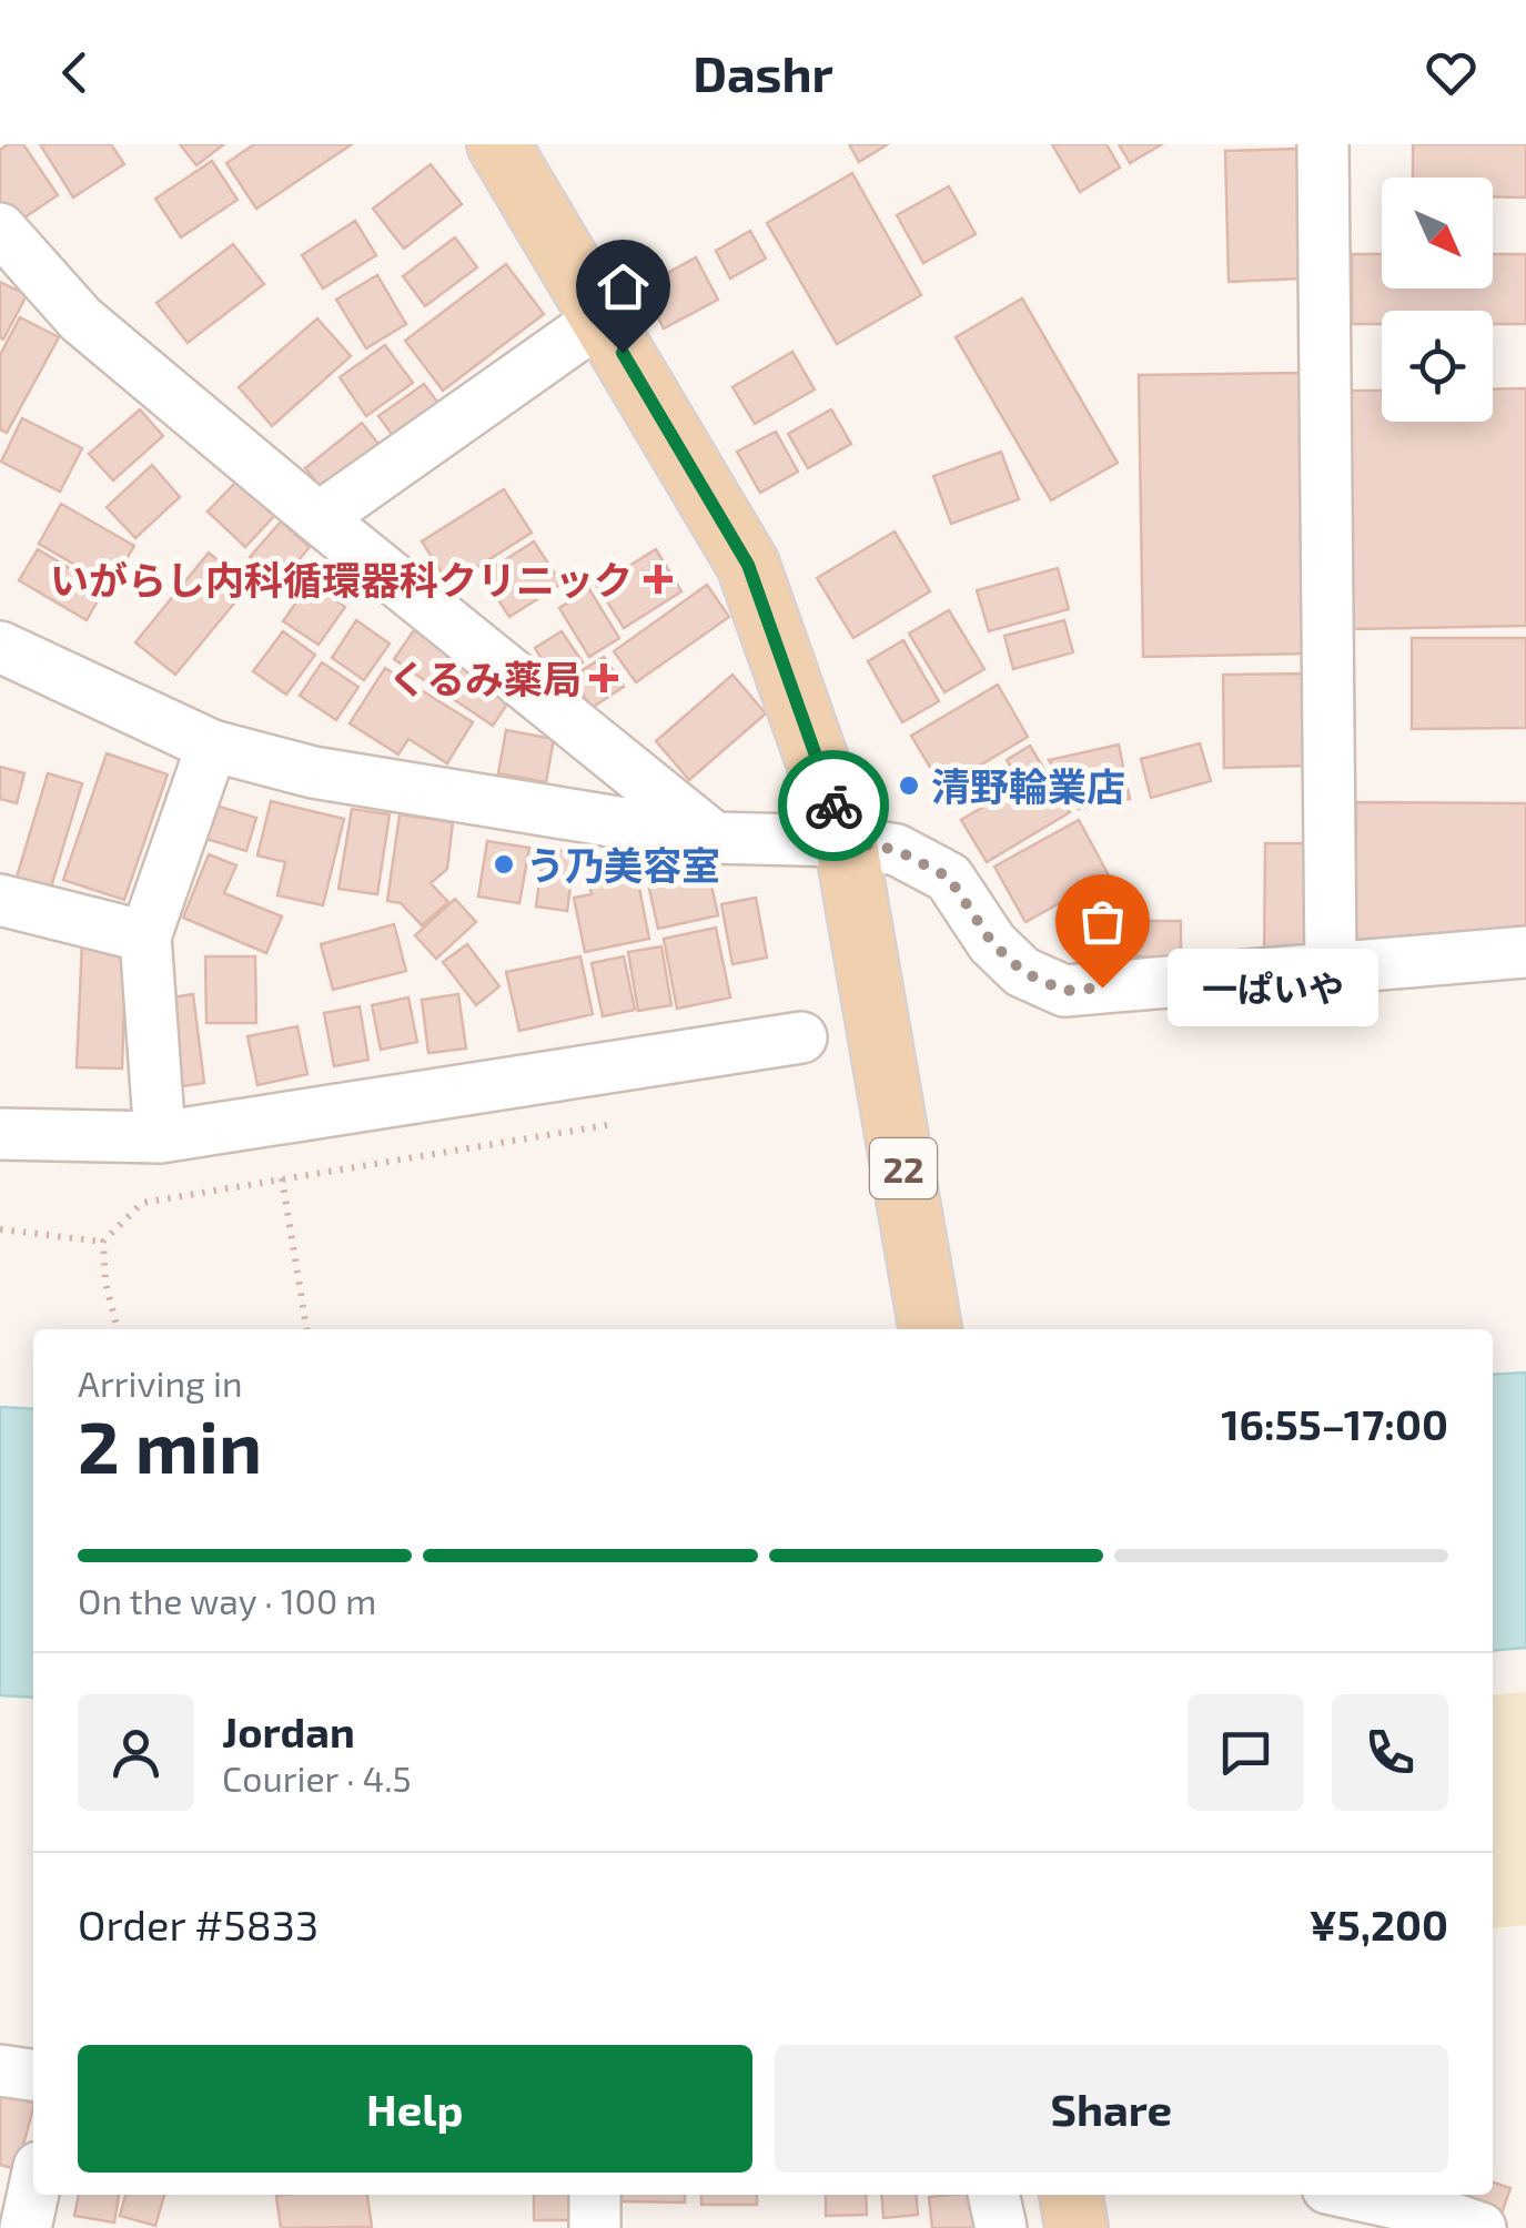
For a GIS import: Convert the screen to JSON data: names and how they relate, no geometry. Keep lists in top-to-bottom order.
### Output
{
  "streets": {
    "main road": ["22"]
  },
  "places": {
    "health": ["いがらし内科循環器科クリニック", "くるみ薬局"],
    "other": ["清野輪業店", "う乃美容室", "一ぱいや"]
  },
  "north": "bottom right",
  "page": {
    "header": "Dashr",
    "bubble": "一ぱいや",
    "heading": ["2 min", "Arriving in", "16:55–17:00"],
    "panel": [
      "Jordan",
      "Courier · 4.5",
      "Order #5833",
      "¥5,200"
    ],
    "bar": "On the way · 100 m",
    "buttons": ["Help", "Share"]
  }
}
